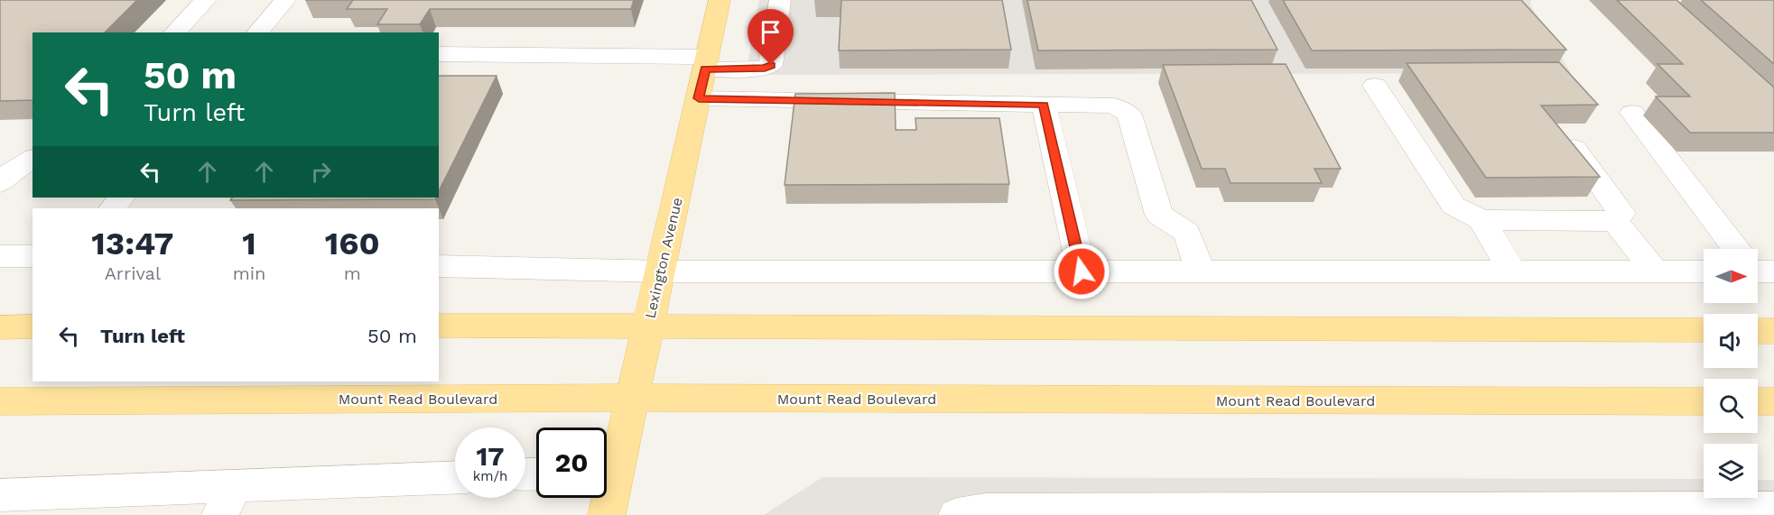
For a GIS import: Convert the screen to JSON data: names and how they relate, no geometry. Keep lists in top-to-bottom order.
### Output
{
  "streets": {
    "main road": ["Lexington Avenue", "Mount Read Boulevard"]
  },
  "crossings": [
    ["Lexington Avenue", "Mount Read Boulevard"]
  ],
  "north": "right",
  "page": {
    "turn": ["50 m", "Turn left"],
    "eta": [
      "13:47",
      "Arrival",
      "1",
      "min",
      "160",
      "m"
    ],
    "list": [
      {
        "name": "Turn left",
        "value": "50 m"
      }
    ],
    "speed": "17 km/h",
    "limit": "20"
  }
}
